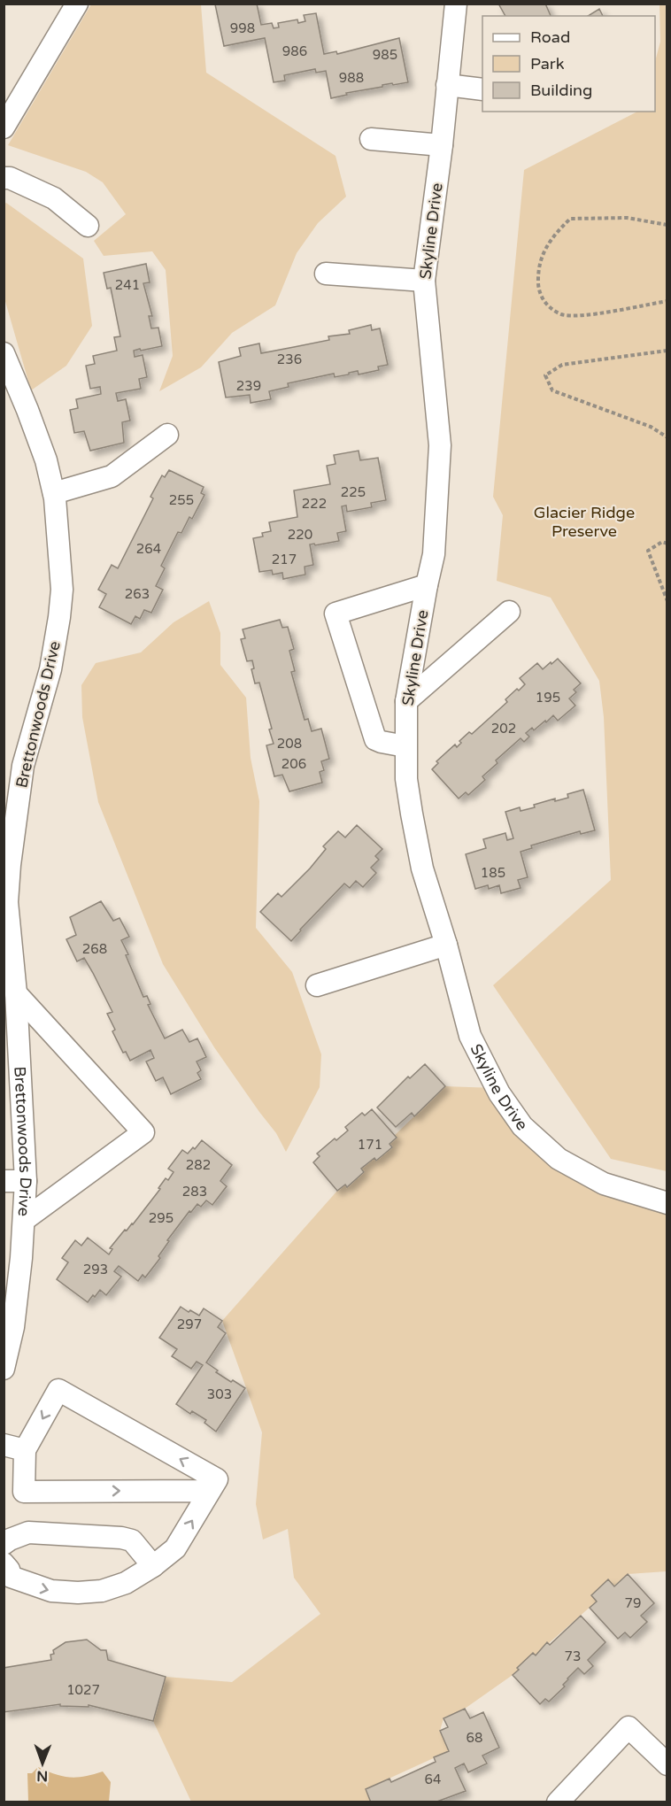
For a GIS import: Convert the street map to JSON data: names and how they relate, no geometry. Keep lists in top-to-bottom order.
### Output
{
  "streets": {
    "street": ["Skyline Drive", "Brettonwoods Drive"]
  },
  "parks": ["Glacier Ridge Preserve"],
  "house_numbers": [
    "998",
    "986",
    "985",
    "988",
    "241",
    "236",
    "239",
    "225",
    "255",
    "222",
    "220",
    "264",
    "217",
    "263",
    "195",
    "202",
    "208",
    "206",
    "185",
    "268",
    "171",
    "282",
    "283",
    "295",
    "293",
    "297",
    "303",
    "79",
    "73",
    "1027",
    "68",
    "64"
  ],
  "legend": ["Road", "Park", "Building"],
  "north": "bottom"
}
